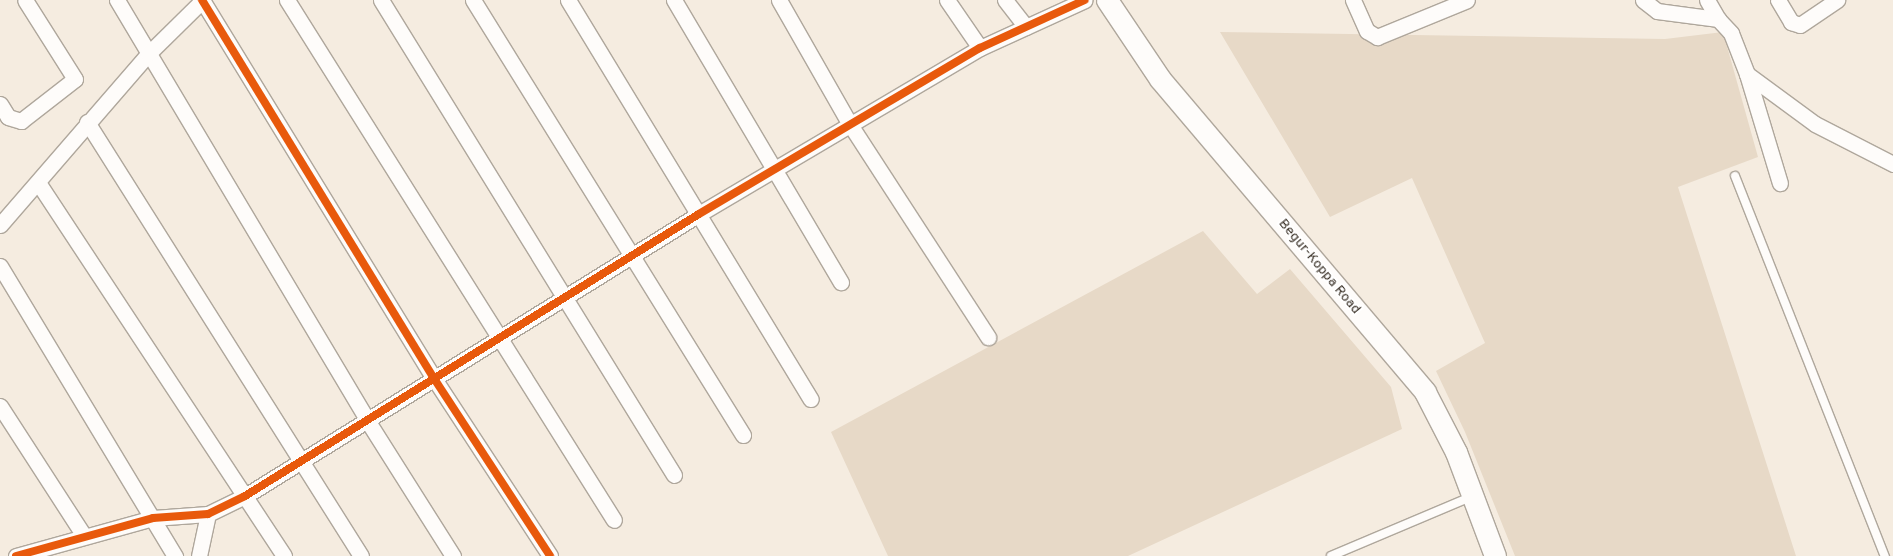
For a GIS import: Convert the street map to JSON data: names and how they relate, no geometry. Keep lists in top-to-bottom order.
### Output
{
  "streets": {
    "main road": ["Begur-Koppa Road"]
  }
}
